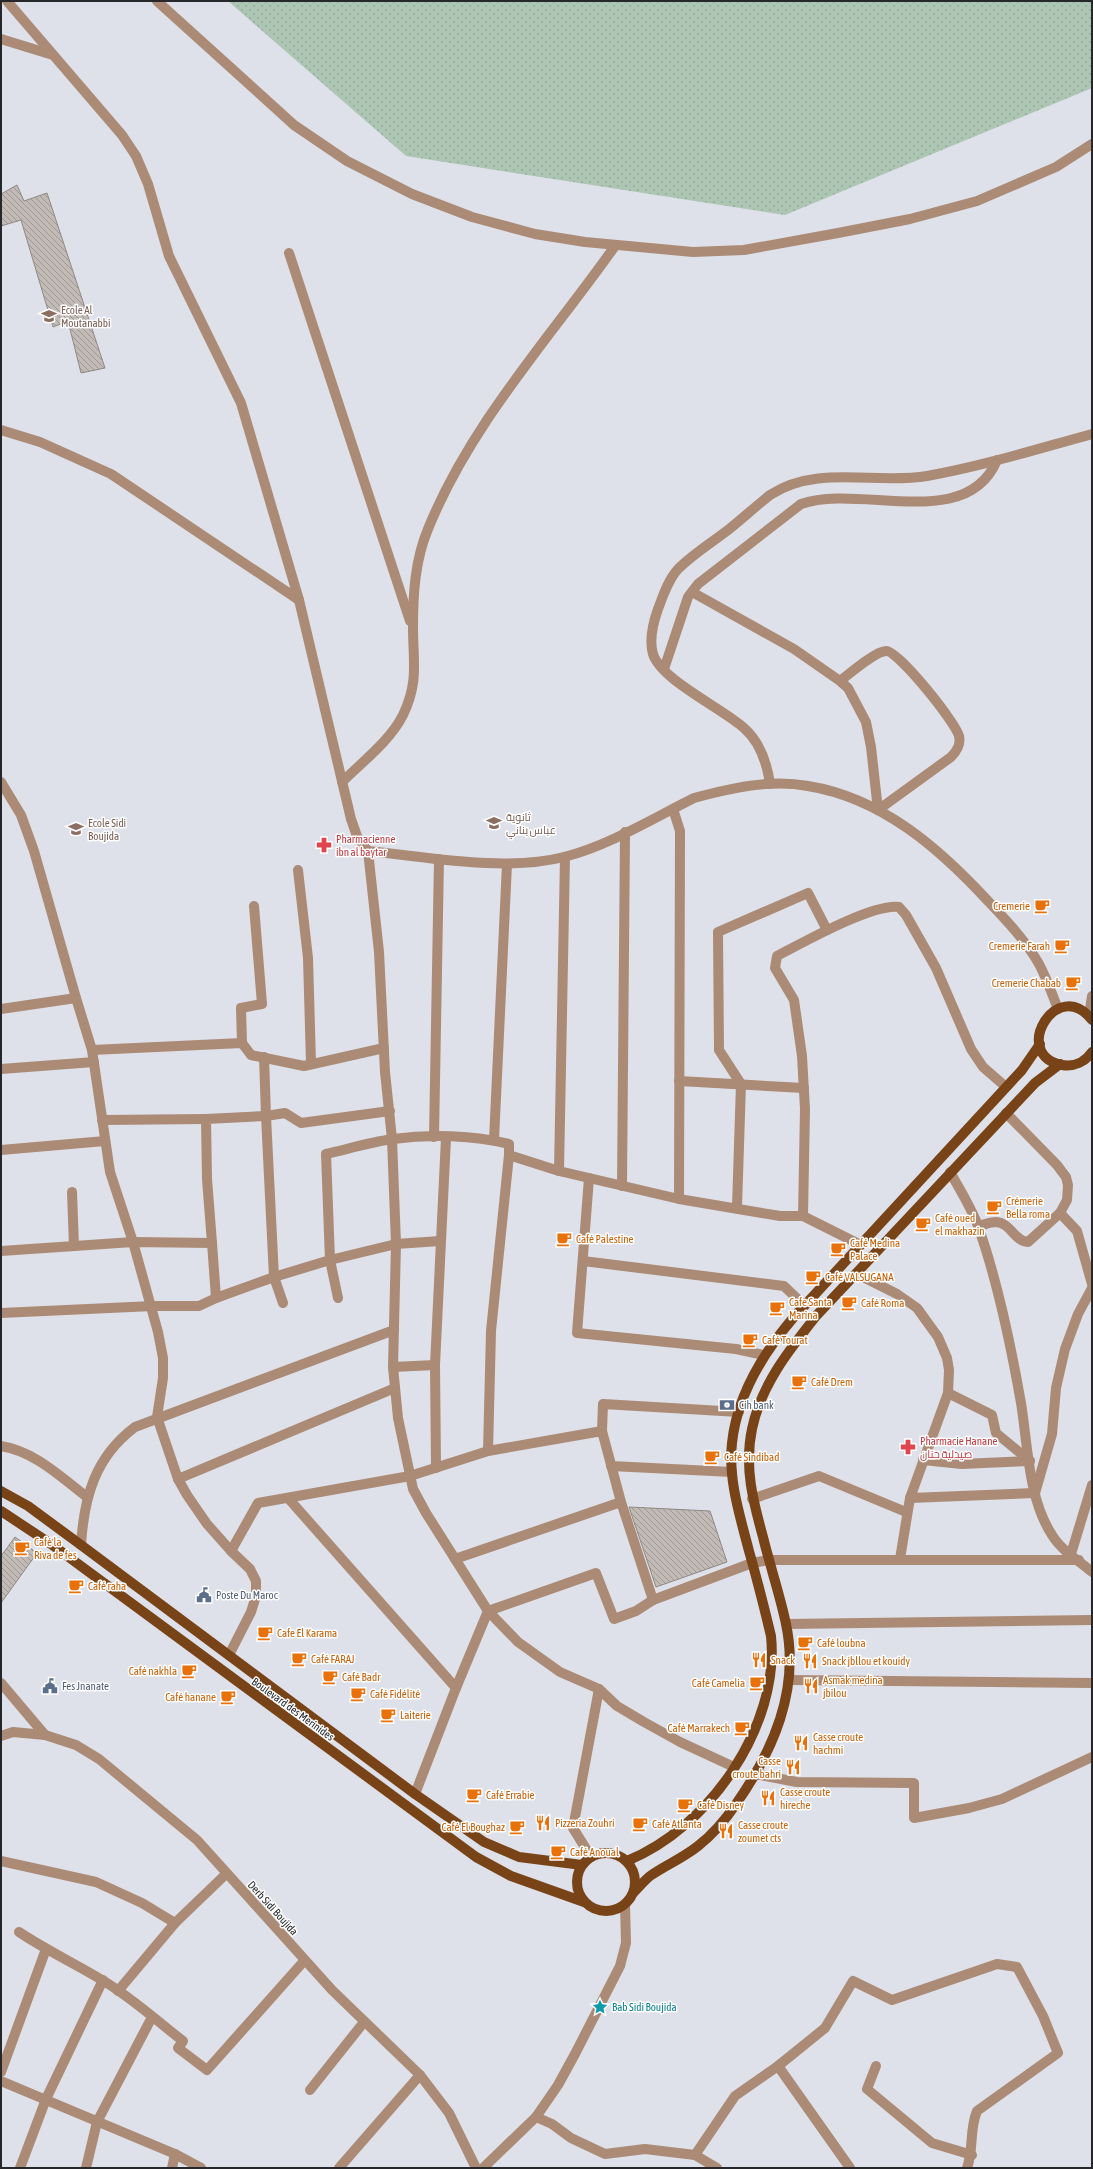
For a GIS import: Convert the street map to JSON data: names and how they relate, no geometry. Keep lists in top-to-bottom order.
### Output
{
  "streets": {
    "main road": ["Boulevard des Merinides"],
    "street": ["Derb Sidi Boujida"]
  },
  "places": {
    "school or university": ["Ecole Al Moutanabbi", "ثانوية عباس بناني", "Ecole Sidi Boujida"],
    "pharmacy": ["Pharmacienne ibn al baytar", "Pharmacie Hanane صيدلية حنان"],
    "cafe": [
      "Cremerie",
      "Cremerie Farah",
      "Cremerie Chabab",
      "Crémerie Bella roma",
      "Café oued el makhazin",
      "Café Palestine",
      "Café Medina Palace",
      "Café VALSUGANA",
      "Café Roma",
      "Cafe Santa Marina",
      "Café Tourat",
      "Café Drem",
      "Café Sindibad",
      "Café la Riva de fes",
      "Café raha",
      "Cafe El Karama",
      "Café loubna",
      "Café FARAJ",
      "Café nakhla",
      "Café Badr",
      "Café Camelia",
      "Café Fidélité",
      "Café hanane",
      "Laiterie",
      "Café Marrakech",
      "Café Errabie",
      "Café Disney",
      "Café Atlanta",
      "Café El Boughaz",
      "Café Anoual"
    ],
    "bank": ["Cih bank"],
    "public building": ["Poste Du Maroc", "Fes Jnanate"],
    "restaurant": [
      "Snack",
      "Snack jbllou et kouidy",
      "Asmak medina jbilou",
      "Casse croute hachmi",
      "Casse croute bahri",
      "Casse croute hireche",
      "Pizzeria Zouhri",
      "Casse croute zoumet cts"
    ],
    "place": ["Bab Sidi Boujida"]
  }
}
